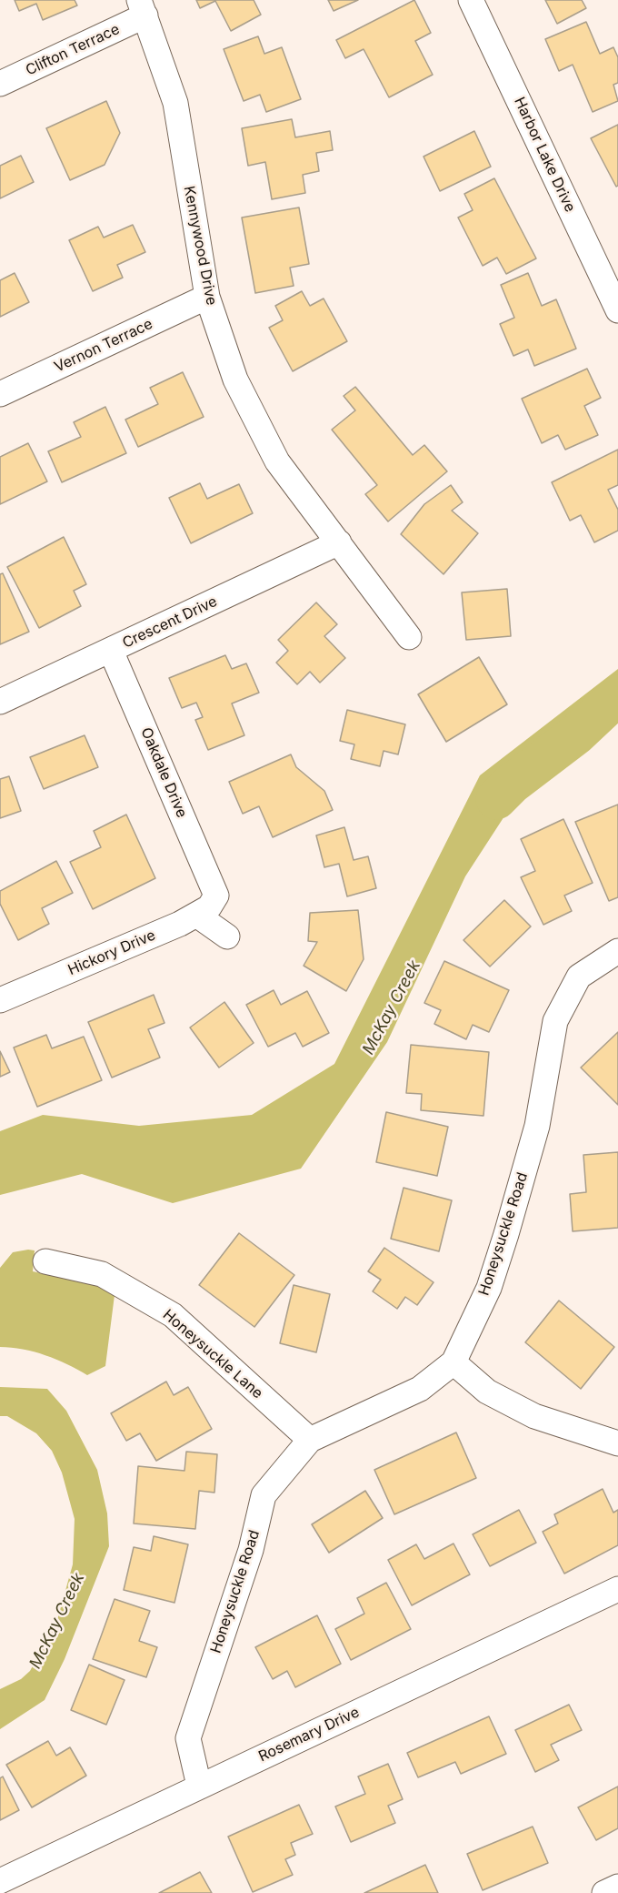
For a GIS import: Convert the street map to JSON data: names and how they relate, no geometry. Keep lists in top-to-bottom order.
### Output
{
  "streets": {
    "street": [
      "Clifton Terrace",
      "Harbor Lake Drive",
      "Kennywood Drive",
      "Vernon Terrace",
      "Crescent Drive",
      "Oakdale Drive",
      "Hickory Drive",
      "Honeysuckle Road",
      "Honeysuckle Lane",
      "Rosemary Drive"
    ]
  },
  "crossings": [
    ["Clifton Terrace", "Kennywood Drive"],
    ["Kennywood Drive", "Vernon Terrace"],
    ["Kennywood Drive", "Crescent Drive"],
    ["Crescent Drive", "Oakdale Drive"],
    ["Oakdale Drive", "Hickory Drive"],
    ["Honeysuckle Road", "Honeysuckle Lane"],
    ["Honeysuckle Road", "Rosemary Drive"]
  ],
  "water": ["McKay Creek"]
}
